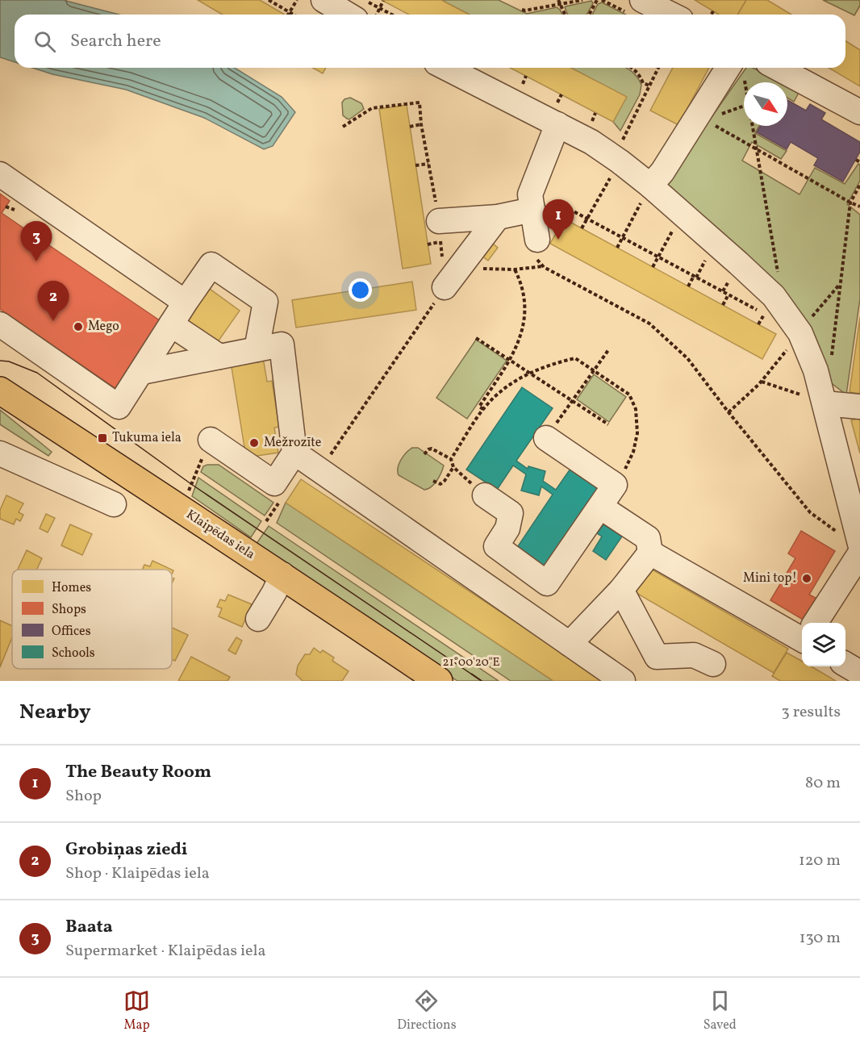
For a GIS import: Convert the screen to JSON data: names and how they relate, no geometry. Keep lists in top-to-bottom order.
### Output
{
  "streets": {
    "main road": ["Klaipēdas iela"]
  },
  "places": {
    "other": ["Mego", "Mežrozīte", "Mini top!"],
    "transit": ["Tukuma iela"]
  },
  "legend": [
    "Homes",
    "Shops",
    "Offices",
    "Schools"
  ],
  "north": "bottom right",
  "page": {
    "search": "Search here",
    "pins": ["1", "3", "2"],
    "heading": ["Nearby", "3 results"],
    "list": [
      {
        "mark": "1",
        "name": "The Beauty Room",
        "note": "Shop",
        "value": "80 m"
      },
      {
        "mark": "2",
        "name": "Grobiņas ziedi",
        "note": "Shop · Klaipēdas iela",
        "value": "120 m"
      },
      {
        "mark": "3",
        "name": "Baata",
        "note": "Supermarket · Klaipēdas iela",
        "value": "130 m"
      }
    ],
    "nav": ["Map", "Directions", "Saved"]
  },
  "coordinates": ["21°00'20\"E"]
}
